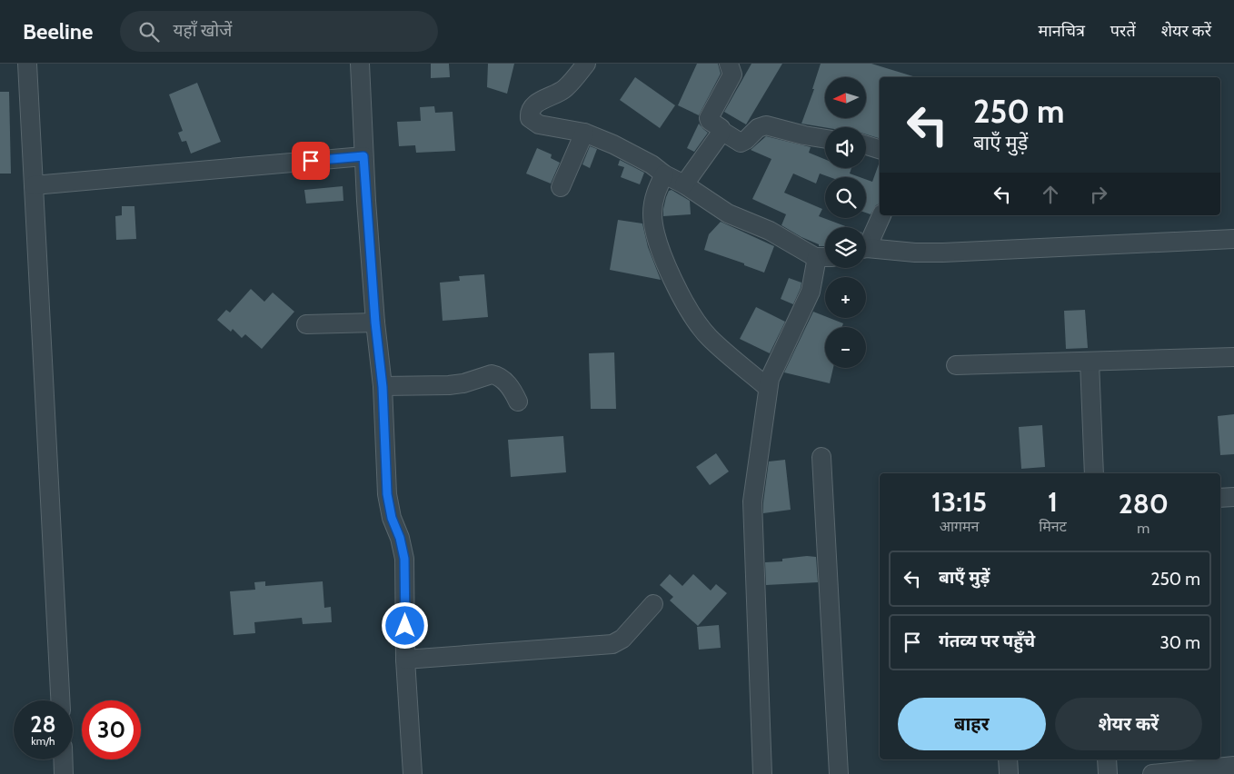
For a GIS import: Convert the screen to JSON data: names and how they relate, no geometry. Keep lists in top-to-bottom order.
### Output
{
  "north": "left",
  "page": {
    "header": "Beeline",
    "search": "यहाँ खोजें",
    "nav": ["मानचित्र", "परतें", "शेयर करें"],
    "map_buttons": ["+", "−"],
    "turn": ["250 m", "बाएँ मुड़ें"],
    "eta": [
      "13:15",
      "आगमन",
      "1",
      "मिनट",
      "280",
      "m"
    ],
    "list": [
      {
        "name": "बाएँ मुड़ें",
        "value": "250 m"
      },
      {
        "name": "गंतव्य पर पहुँचे",
        "value": "30 m"
      }
    ],
    "buttons": ["बाहर", "शेयर करें"],
    "speed": "28 km/h",
    "limit": "30"
  }
}
